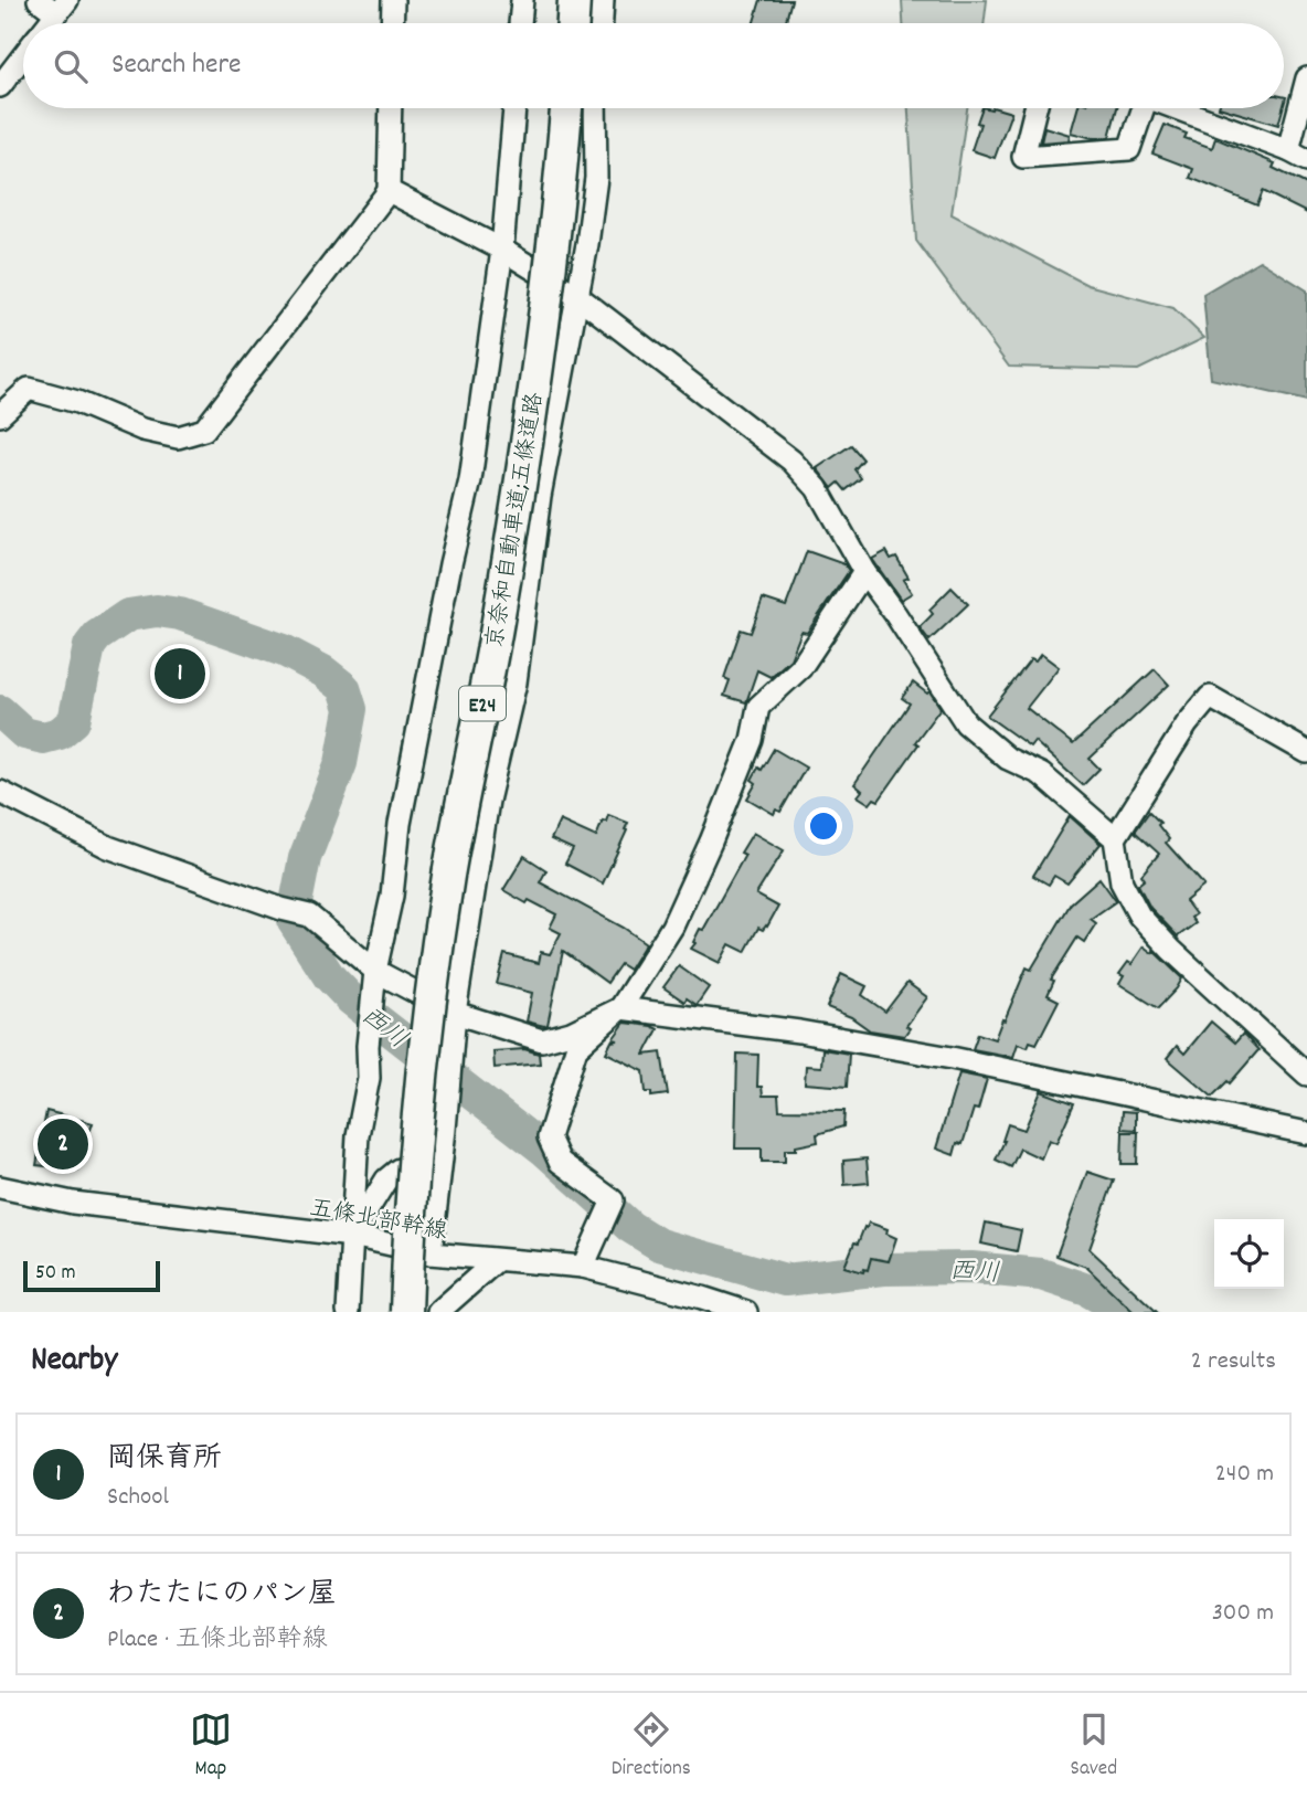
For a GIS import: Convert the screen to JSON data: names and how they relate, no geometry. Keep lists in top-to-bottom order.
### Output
{
  "streets": {
    "highway": ["京奈和自動車道;五條道路", "E24"],
    "street": ["五條北部幹線"]
  },
  "water": ["西川"],
  "scale_bar": "50 m",
  "page": {
    "search": "Search here",
    "pins": ["1", "2"],
    "scale": "50 m",
    "heading": ["Nearby", "2 results"],
    "list": [
      {
        "mark": "1",
        "name": "岡保育所",
        "note": "School",
        "value": "240 m"
      },
      {
        "mark": "2",
        "name": "わたたにのパン屋",
        "note": "Place · 五條北部幹線",
        "value": "300 m"
      }
    ],
    "nav": ["Map", "Directions", "Saved"]
  }
}
